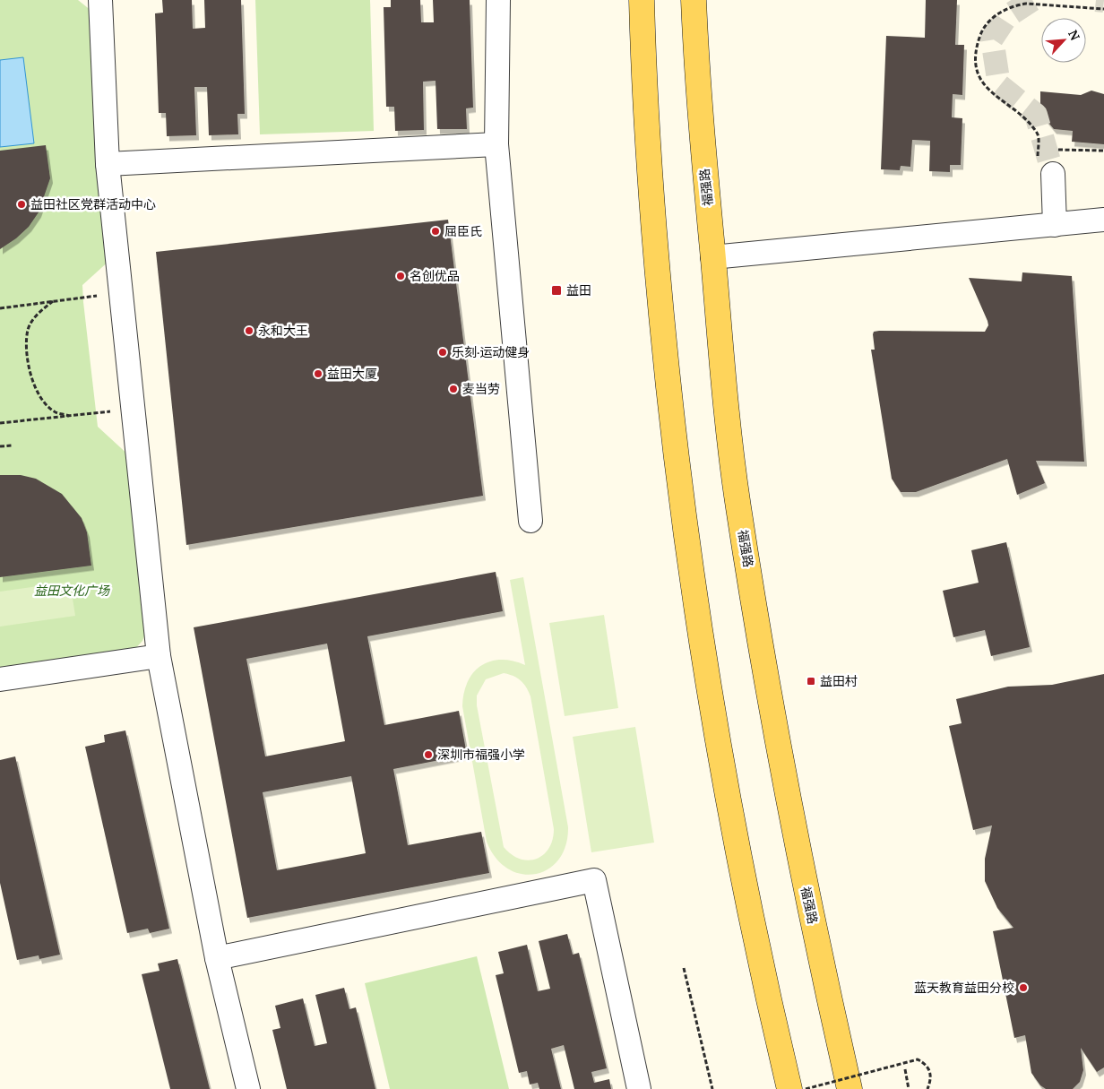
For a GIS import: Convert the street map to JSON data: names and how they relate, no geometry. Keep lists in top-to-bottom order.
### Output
{
  "streets": {
    "main road": ["福强路"]
  },
  "parks": ["益田文化广场"],
  "places": {
    "other": [
      "益田社区党群活动中心",
      "屈臣氏",
      "名创优品",
      "永和大王",
      "乐刻·运动健身",
      "益田大厦",
      "麦当劳",
      "深圳市福强小学",
      "蓝天教育益田分校"
    ],
    "transit": ["益田", "益田村"]
  },
  "north": "top right"
}
